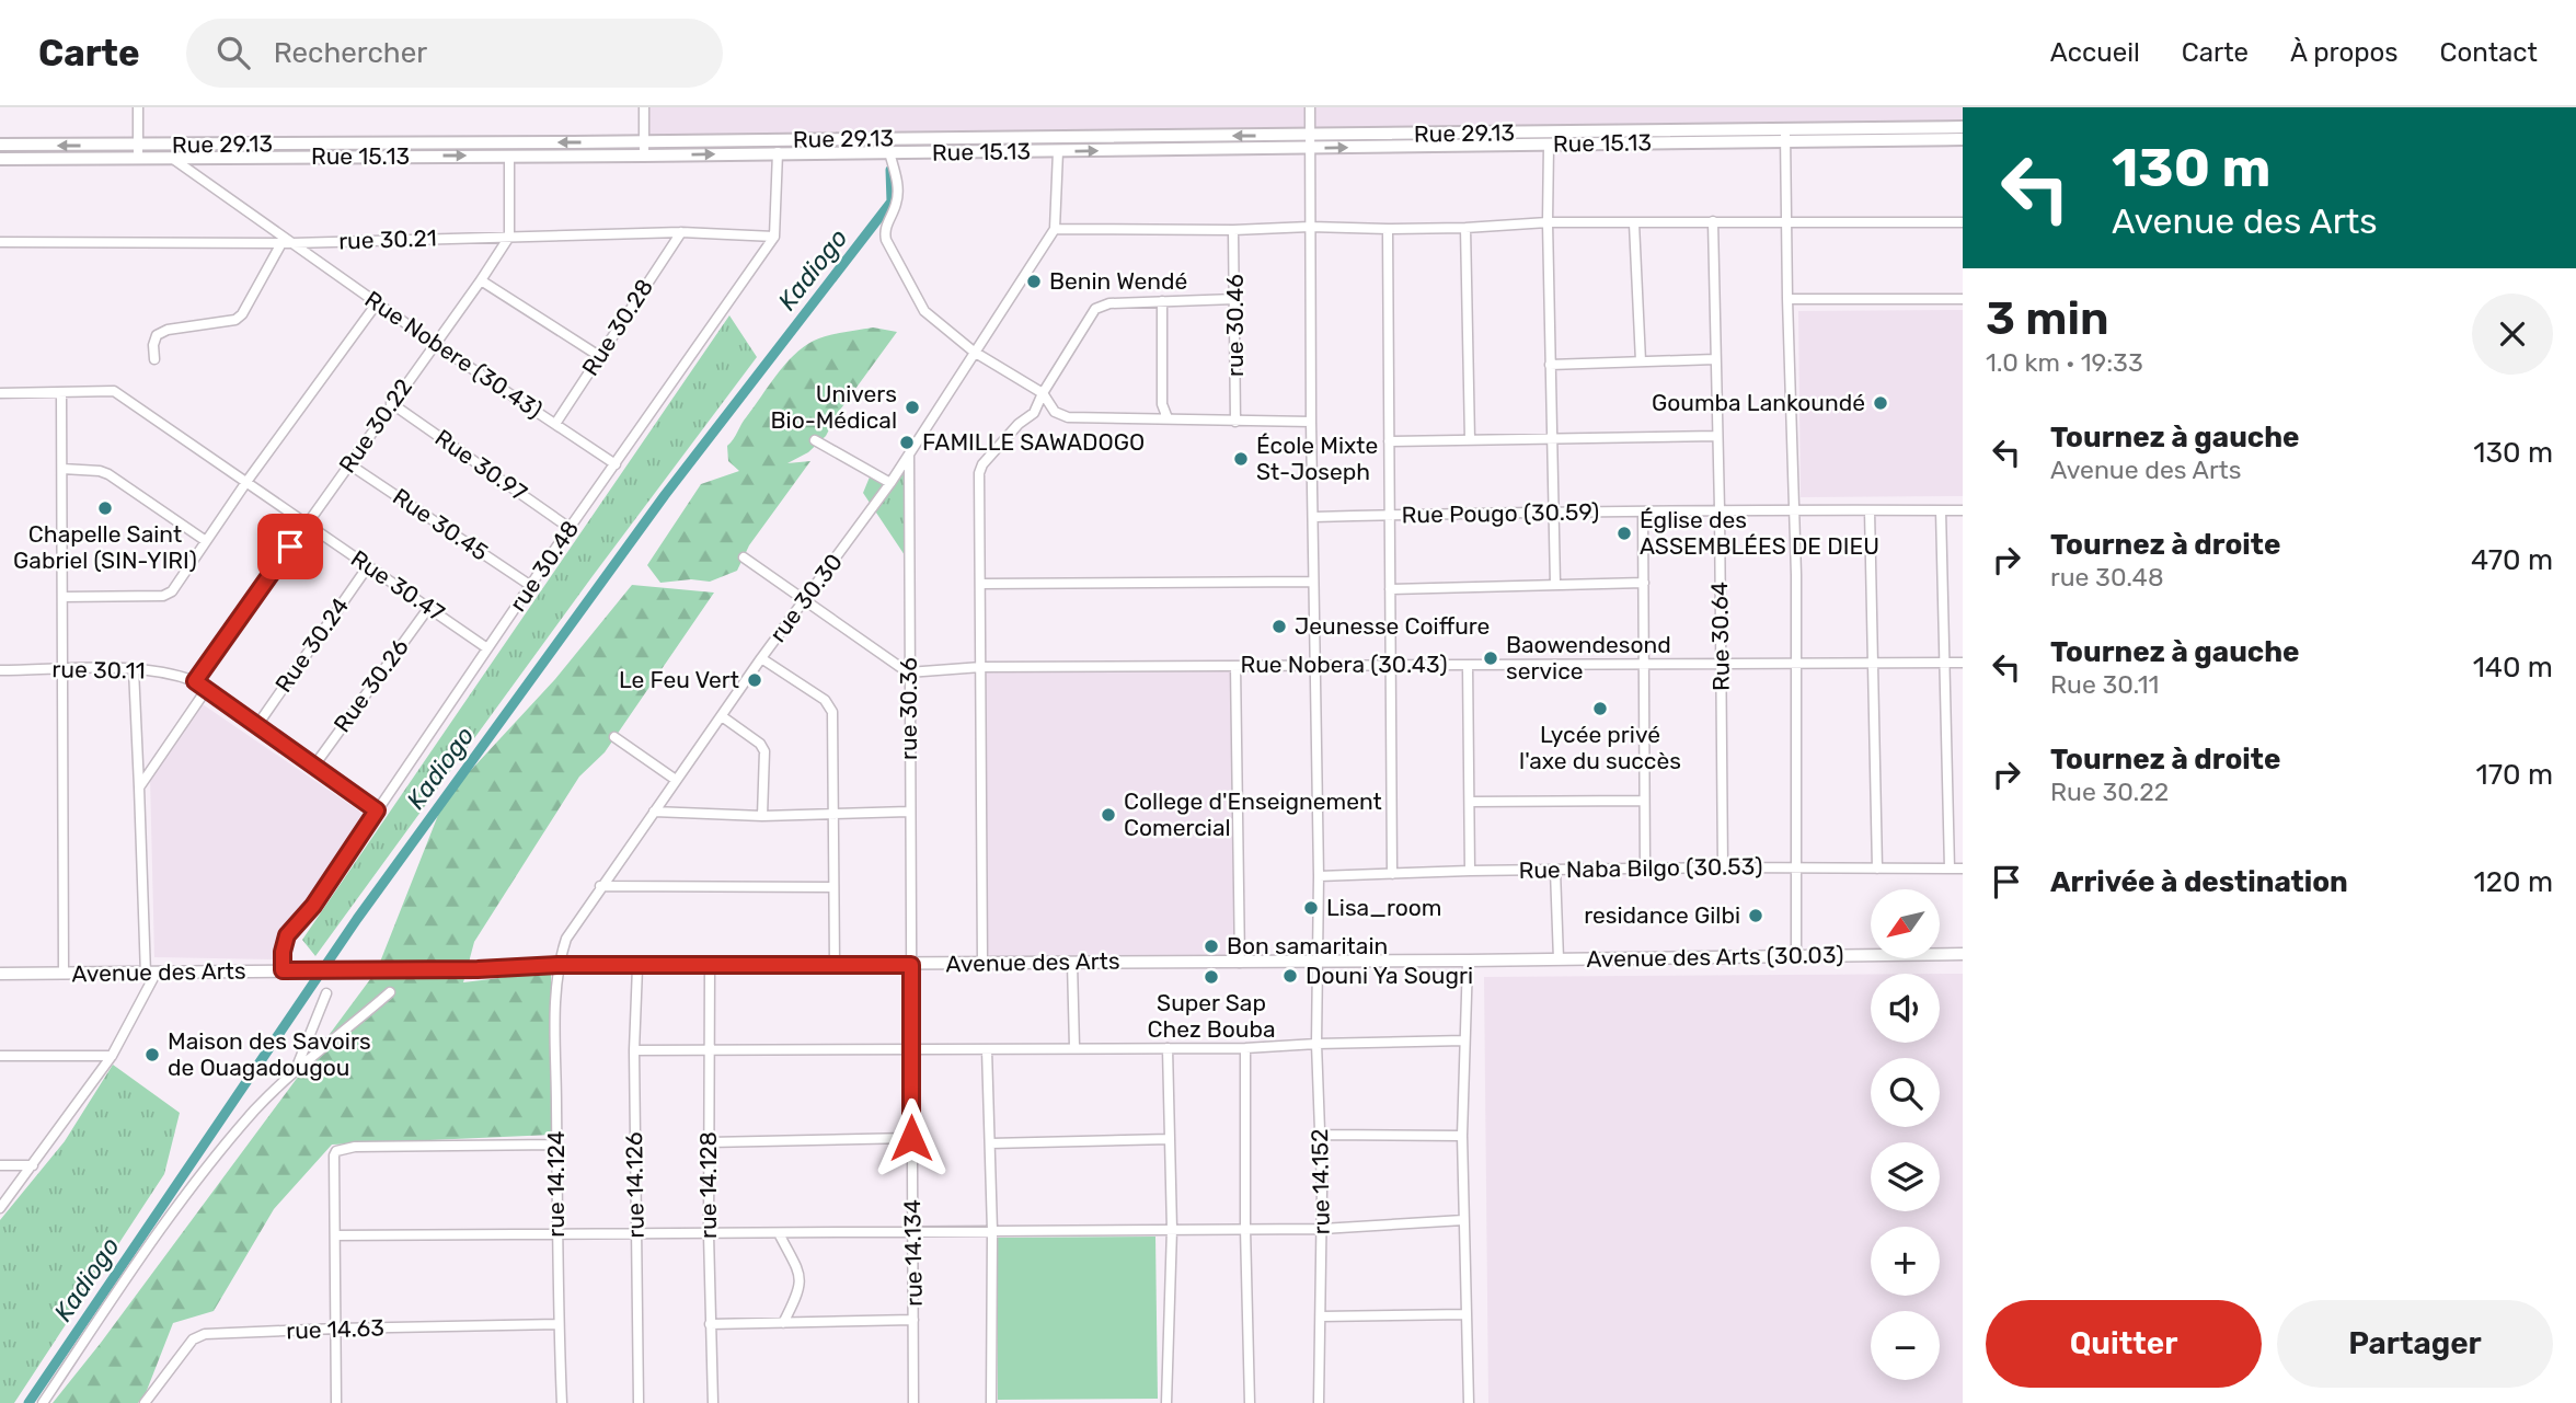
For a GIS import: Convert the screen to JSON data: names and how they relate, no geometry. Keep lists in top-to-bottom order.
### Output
{
  "streets": {
    "main road": ["Rue 29.13", "Rue 15.13"],
    "street": [
      "rue 30.21",
      "rue 30.46",
      "Rue 30.28",
      "Rue Nobere (30.43)",
      "Rue 30.22",
      "Rue 30.97",
      "Rue Pougo (30.59)",
      "Rue 30.45",
      "rue 30.48",
      "Rue 30.47",
      "rue 30.30",
      "Rue 30.64",
      "Rue 30.24",
      "Rue Nobera (30.43)",
      "rue 30.11",
      "Rue 30.26",
      "rue 30.36",
      "Rue Naba Bilgo (30.53)",
      "Avenue des Arts (30.03)",
      "Avenue des Arts",
      "rue 14.152",
      "rue 14.124",
      "rue 14.126",
      "rue 14.128",
      "rue 14.134",
      "rue 14.63"
    ]
  },
  "crossings": [
    ["Rue 29.13", "Rue 15.13"],
    ["Rue 29.13", "rue 14.152"],
    ["Rue 15.13", "Rue Nobere (30.43)"],
    ["Rue 15.13", "rue 14.152"],
    ["rue 30.21", "Rue 30.28"],
    ["rue 30.21", "Rue Nobere (30.43)"],
    ["rue 30.21", "Rue 30.22"],
    ["rue 30.21", "rue 30.48"],
    ["Rue 30.28", "Rue Nobere (30.43)"],
    ["Rue Nobere (30.43)", "Rue 30.22"],
    ["Rue Nobere (30.43)", "rue 30.48"],
    ["Rue 30.22", "Rue 30.97"],
    ["Rue 30.22", "Rue 30.45"],
    ["Rue 30.22", "Rue 30.47"],
    ["Rue 30.22", "rue 30.11"],
    ["Rue 30.97", "rue 30.48"],
    ["Rue Pougo (30.59)", "Rue 30.64"],
    ["Rue Pougo (30.59)", "rue 14.152"],
    ["Rue 30.45", "rue 30.48"],
    ["rue 30.48", "Rue 30.47"],
    ["rue 30.48", "Avenue des Arts"],
    ["Rue 30.47", "Rue 30.24"],
    ["Rue 30.47", "Rue 30.26"],
    ["rue 30.30", "rue 30.36"],
    ["rue 30.30", "Avenue des Arts"],
    ["rue 30.30", "rue 14.124"],
    ["Rue 30.64", "Rue Nobera (30.43)"],
    ["Rue 30.64", "Rue Naba Bilgo (30.53)"],
    ["Rue Nobera (30.43)", "rue 30.36"],
    ["Rue Nobera (30.43)", "rue 14.152"],
    ["rue 30.36", "Avenue des Arts"],
    ["rue 30.36", "rue 14.134"],
    ["Rue Naba Bilgo (30.53)", "rue 14.152"],
    ["Avenue des Arts (30.03)", "Avenue des Arts"],
    ["Avenue des Arts", "rue 14.152"],
    ["Avenue des Arts", "rue 14.124"],
    ["Avenue des Arts", "rue 14.126"],
    ["Avenue des Arts", "rue 14.128"],
    ["Avenue des Arts", "rue 14.134"],
    ["rue 14.124", "rue 14.63"]
  ],
  "one_way": ["Rue 29.13", "Rue 15.13"],
  "water": ["Kadiogo"],
  "places": [
    "Benin Wendé",
    "Goumba Lankoundé",
    "Univers Bio-Médical",
    "FAMILLE SAWADOGO",
    "École Mixte St-Joseph",
    "Chapelle Saint Gabriel (SIN-YIRI)",
    "Église des ASSEMBLÉES DE DIEU",
    "Jeunesse Coiffure",
    "Baowendesond service",
    "Le Feu Vert",
    "Lycée privé l'axe du succès",
    "College d'Enseignement Comercial",
    "Lisa_room",
    "residance Gilbi",
    "Bon samaritain",
    "Douni Ya Sougri",
    "Super Sap Chez Bouba",
    "Maison des Savoirs de Ouagadougou"
  ],
  "north": "bottom left",
  "page": {
    "header": "Carte",
    "search": "Rechercher",
    "nav": [
      "Accueil",
      "Carte",
      "À propos",
      "Contact"
    ],
    "turn": ["130 m", "Avenue des Arts"],
    "heading": ["3 min", "1.0 km · 19:33"],
    "list": [
      {
        "name": "Tournez à gauche",
        "note": "Avenue des Arts",
        "value": "130 m"
      },
      {
        "name": "Tournez à droite",
        "note": "rue 30.48",
        "value": "470 m"
      },
      {
        "name": "Tournez à gauche",
        "note": "Rue 30.11",
        "value": "140 m"
      },
      {
        "name": "Tournez à droite",
        "note": "Rue 30.22",
        "value": "170 m"
      },
      {
        "name": "Arrivée à destination",
        "value": "120 m"
      }
    ],
    "map_buttons": ["+", "−"],
    "buttons": ["Quitter", "Partager"]
  }
}
